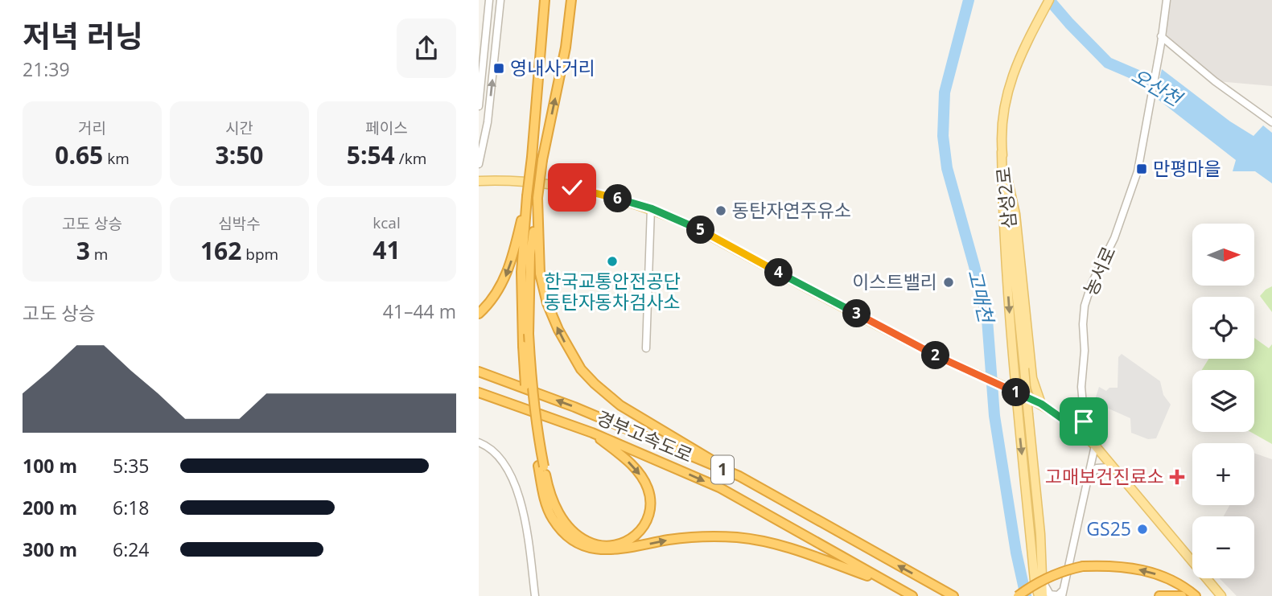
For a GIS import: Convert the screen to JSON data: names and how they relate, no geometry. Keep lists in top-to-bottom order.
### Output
{
  "streets": {
    "highway": ["경부고속도로", "1"],
    "main road": ["삼성2로"],
    "street": ["농서로"]
  },
  "water": ["오산천", "고매천"],
  "places": {
    "transit": ["영내사거리", "만평마을"],
    "other": [
      "동탄자연주유소",
      "한국교통안전공단 동탄자동차검사소",
      "이스트밸리",
      "GS25"
    ],
    "health": ["고매보건진료소"]
  },
  "north": "right",
  "page": {
    "heading": ["저녁 러닝", "21:39"],
    "stats": [
      ["거리", "0.65 km"],
      ["시간", "3:50"],
      ["페이스", "5:54 /km"],
      ["고도 상승", "3 m"],
      ["심박수", "162 bpm"],
      ["kcal", "41"]
    ],
    "pins": [
      "6",
      "5",
      "4",
      "3",
      "2",
      "1"
    ],
    "map_buttons": ["+", "−"],
    "chart": ["고도 상승", "41–44 m"],
    "list": [
      {
        "name": "100 m",
        "note": "5:35"
      },
      {
        "name": "200 m",
        "note": "6:18"
      },
      {
        "name": "300 m",
        "note": "6:24"
      }
    ]
  }
}
